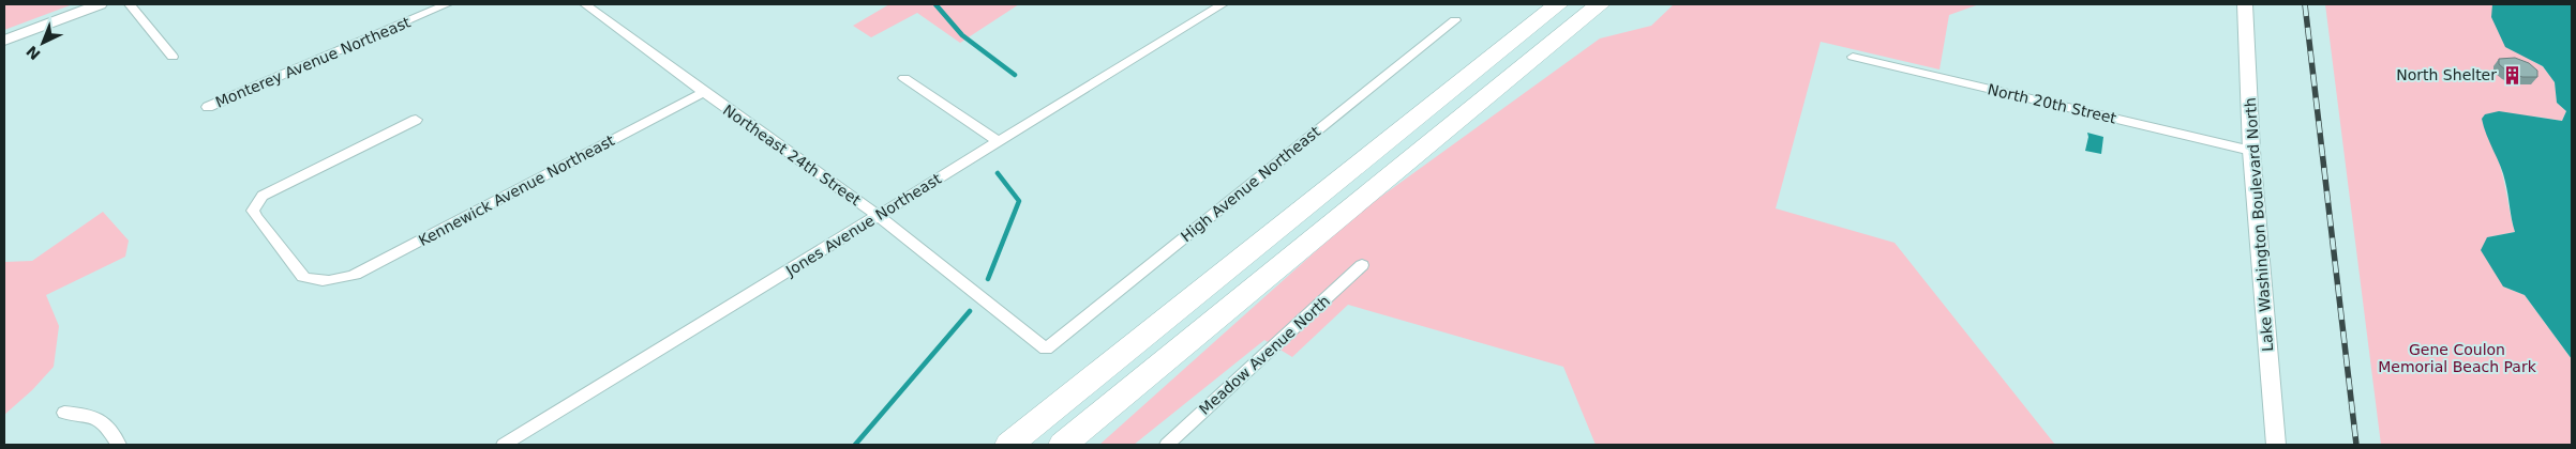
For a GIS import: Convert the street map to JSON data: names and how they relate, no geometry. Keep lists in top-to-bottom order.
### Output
{
  "streets": {
    "street": [
      "Monterey Avenue Northeast",
      "North 20th Street",
      "Northeast 24th Street",
      "High Avenue Northeast",
      "Kennewick Avenue Northeast",
      "Jones Avenue Northeast",
      "Lake Washington Boulevard North",
      "Meadow Avenue North"
    ]
  },
  "crossings": [
    ["North 20th Street", "Lake Washington Boulevard North"],
    ["Northeast 24th Street", "High Avenue Northeast"],
    ["Northeast 24th Street", "Kennewick Avenue Northeast"],
    ["Northeast 24th Street", "Jones Avenue Northeast"]
  ],
  "parks": ["Gene Coulon Memorial Beach Park"],
  "places": {
    "building": ["North Shelter"]
  },
  "north": "bottom left"
}
